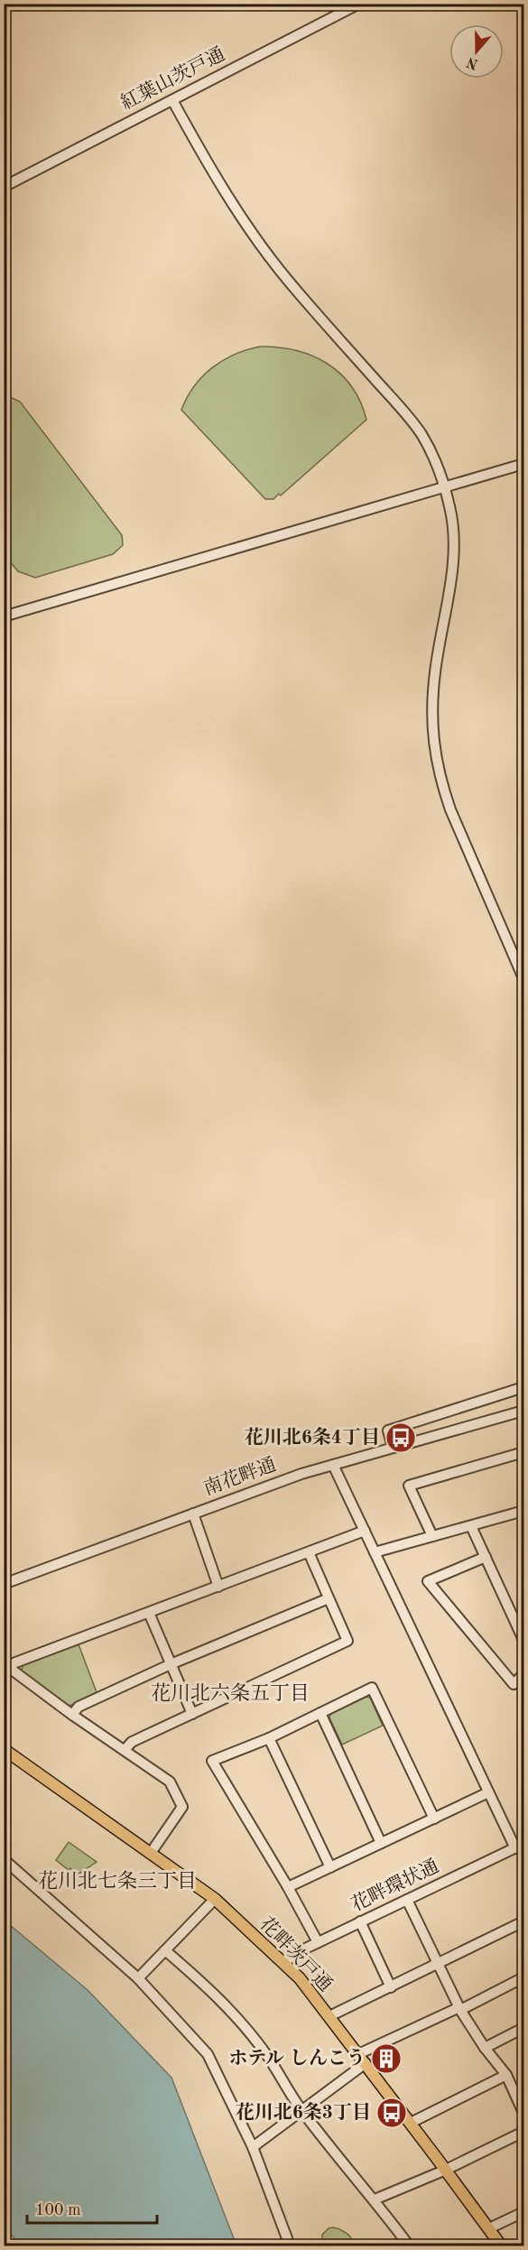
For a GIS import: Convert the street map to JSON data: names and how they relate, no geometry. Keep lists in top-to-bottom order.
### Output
{
  "streets": {
    "main road": ["花畔茨戸通"],
    "street": ["紅葉山茨戸通", "南花畔通", "花畔環状通"]
  },
  "crossings": [
    ["花畔環状通", "花畔茨戸通"]
  ],
  "districts": ["花川北六条五丁目", "花川北七条三丁目"],
  "places": {
    "bus stop": ["花川北6条4丁目", "花川北6条3丁目"],
    "building": ["ホテル しんこう"]
  },
  "scale_bar": "100 m",
  "north": "bottom"
}
